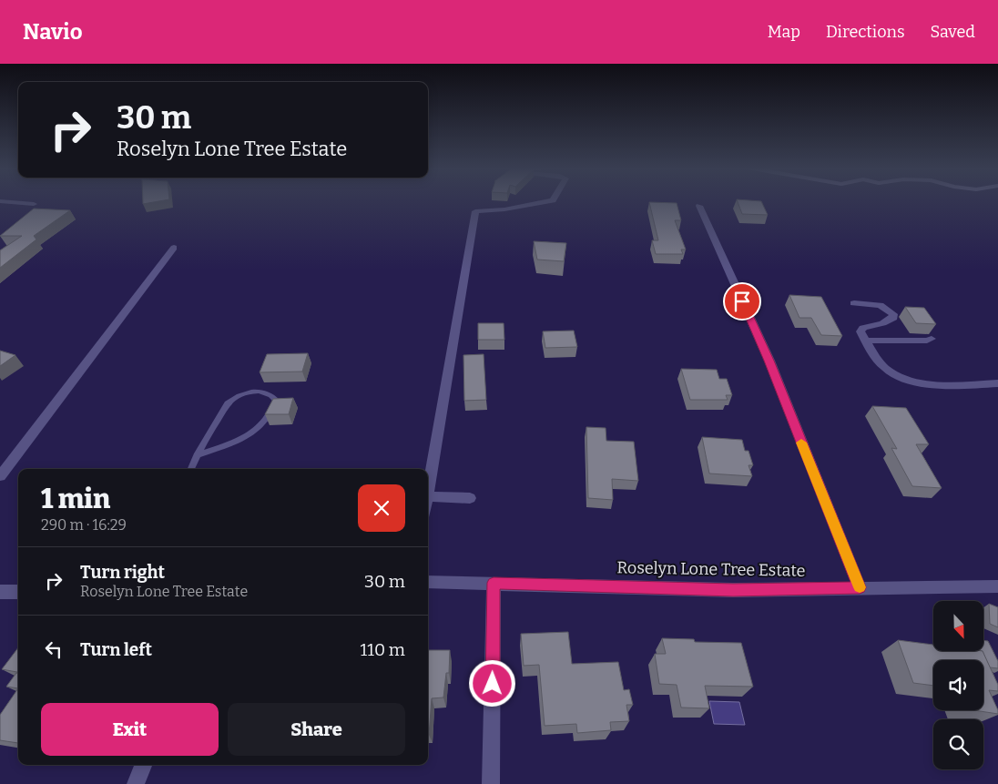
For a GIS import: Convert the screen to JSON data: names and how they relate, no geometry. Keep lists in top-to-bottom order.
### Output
{
  "streets": {
    "street": ["Roselyn Lone Tree Estate"]
  },
  "north": "bottom",
  "page": {
    "header": "Navio",
    "nav": ["Map", "Directions", "Saved"],
    "turn": ["30 m", "Roselyn Lone Tree Estate"],
    "heading": ["1 min", "290 m · 16:29"],
    "list": [
      {
        "name": "Turn right",
        "note": "Roselyn Lone Tree Estate",
        "value": "30 m"
      },
      {
        "name": "Turn left",
        "value": "110 m"
      }
    ],
    "buttons": ["Exit", "Share"]
  }
}
